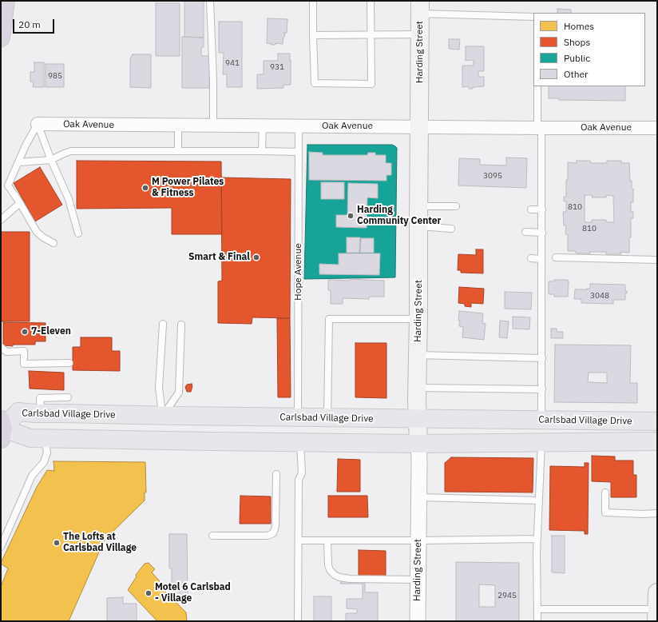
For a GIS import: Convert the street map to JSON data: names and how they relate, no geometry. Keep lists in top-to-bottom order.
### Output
{
  "streets": {
    "main road": ["Harding Street", "Carlsbad Village Drive"],
    "street": ["Oak Avenue"],
    "lane": ["Hope Avenue"]
  },
  "crossings": [
    ["Harding Street", "Oak Avenue"],
    ["Harding Street", "Carlsbad Village Drive"],
    ["Oak Avenue", "Hope Avenue"],
    ["Hope Avenue", "Carlsbad Village Drive"]
  ],
  "places": [
    "M Power Pilates & Fitness",
    "Harding Community Center",
    "Smart & Final",
    "7-Eleven",
    "The Lofts at Carlsbad Village",
    "Motel 6 Carlsbad - Village"
  ],
  "house_numbers": [
    "941",
    "931",
    "985",
    "3095",
    "810",
    "810",
    "3048",
    "2945"
  ],
  "legend": [
    "Homes",
    "Shops",
    "Public",
    "Other"
  ],
  "scale_bar": "20 m"
}
